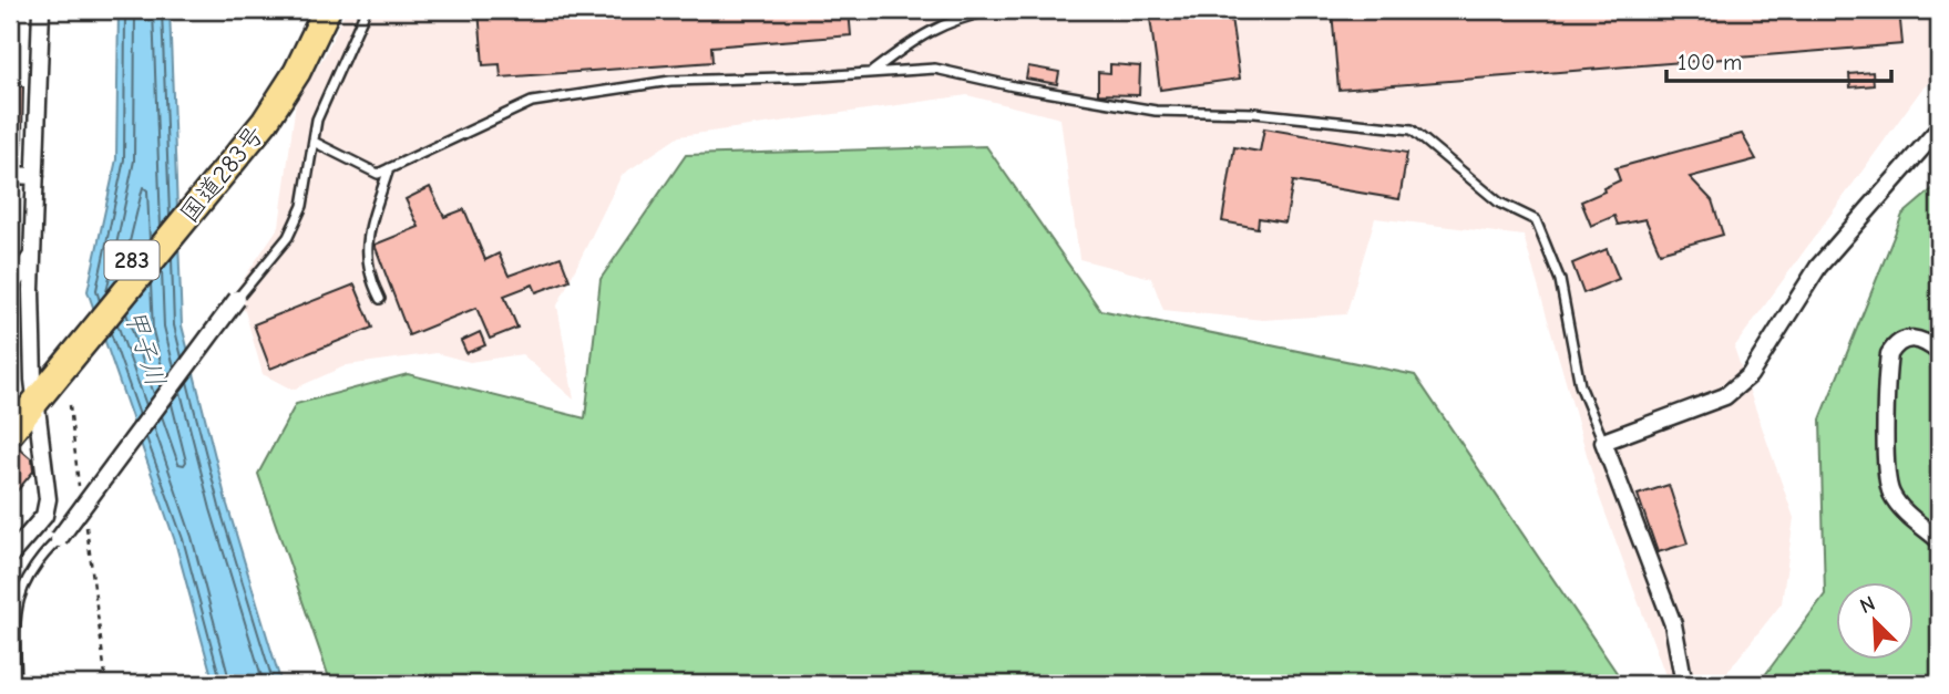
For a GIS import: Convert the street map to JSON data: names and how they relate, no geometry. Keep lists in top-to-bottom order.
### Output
{
  "streets": {
    "highway": ["国道283号", "283"]
  },
  "water": ["甲子川"],
  "scale_bar": "100 m",
  "north": "top left"
}
